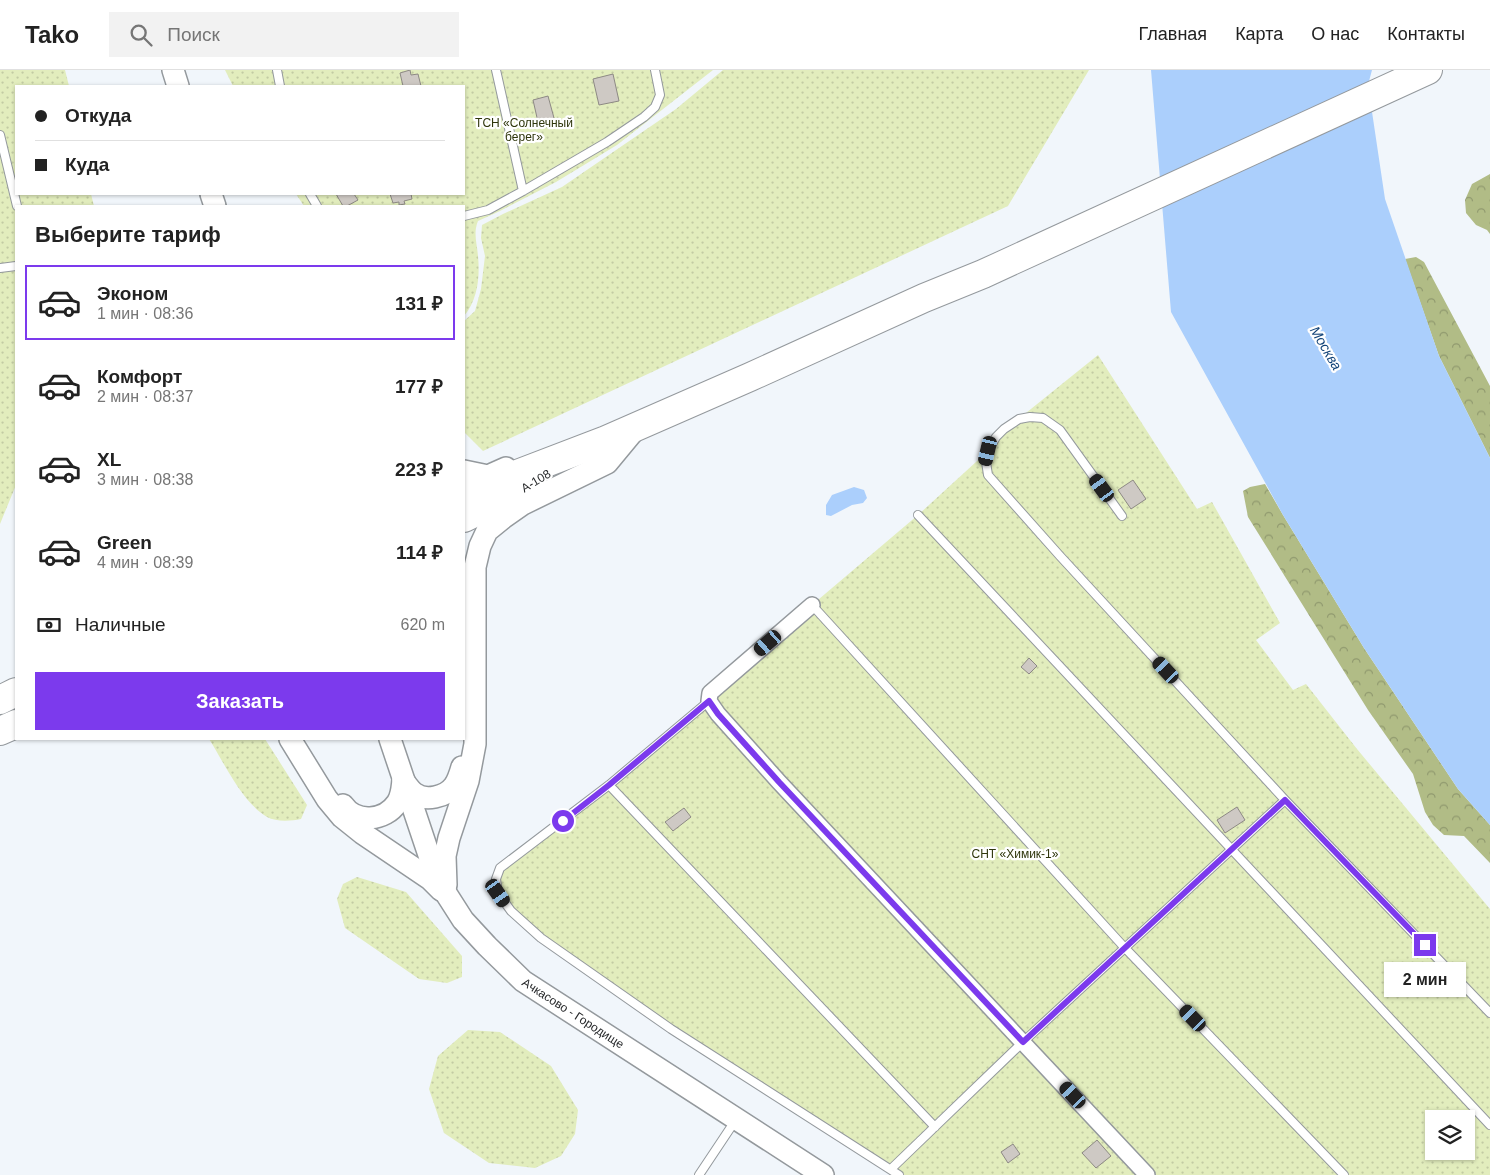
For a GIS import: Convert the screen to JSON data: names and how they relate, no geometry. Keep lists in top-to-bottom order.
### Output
{
  "streets": {
    "highway": ["А-108"],
    "street": ["Ачкасово - Городище"]
  },
  "water": ["Москва"],
  "parks": ["ТСН «Солнечный берег»", "СНТ «Химик-1»"],
  "page": {
    "header": "Tako",
    "search": "Поиск",
    "nav": [
      "Главная",
      "Карта",
      "О нас",
      "Контакты"
    ],
    "banner": ["Откуда", "Куда"],
    "heading": "Выберите тариф",
    "list": [
      {
        "name": "Эконом",
        "note": "1 мин · 08:36",
        "value": "131 ₽"
      },
      {
        "name": "Комфорт",
        "note": "2 мин · 08:37",
        "value": "177 ₽"
      },
      {
        "name": "XL",
        "note": "3 мин · 08:38",
        "value": "223 ₽"
      },
      {
        "name": "Green",
        "note": "4 мин · 08:39",
        "value": "114 ₽"
      }
    ],
    "pay": ["Наличные", "620 m"],
    "buttons": "Заказать",
    "bubble": "2 мин"
  }
}
